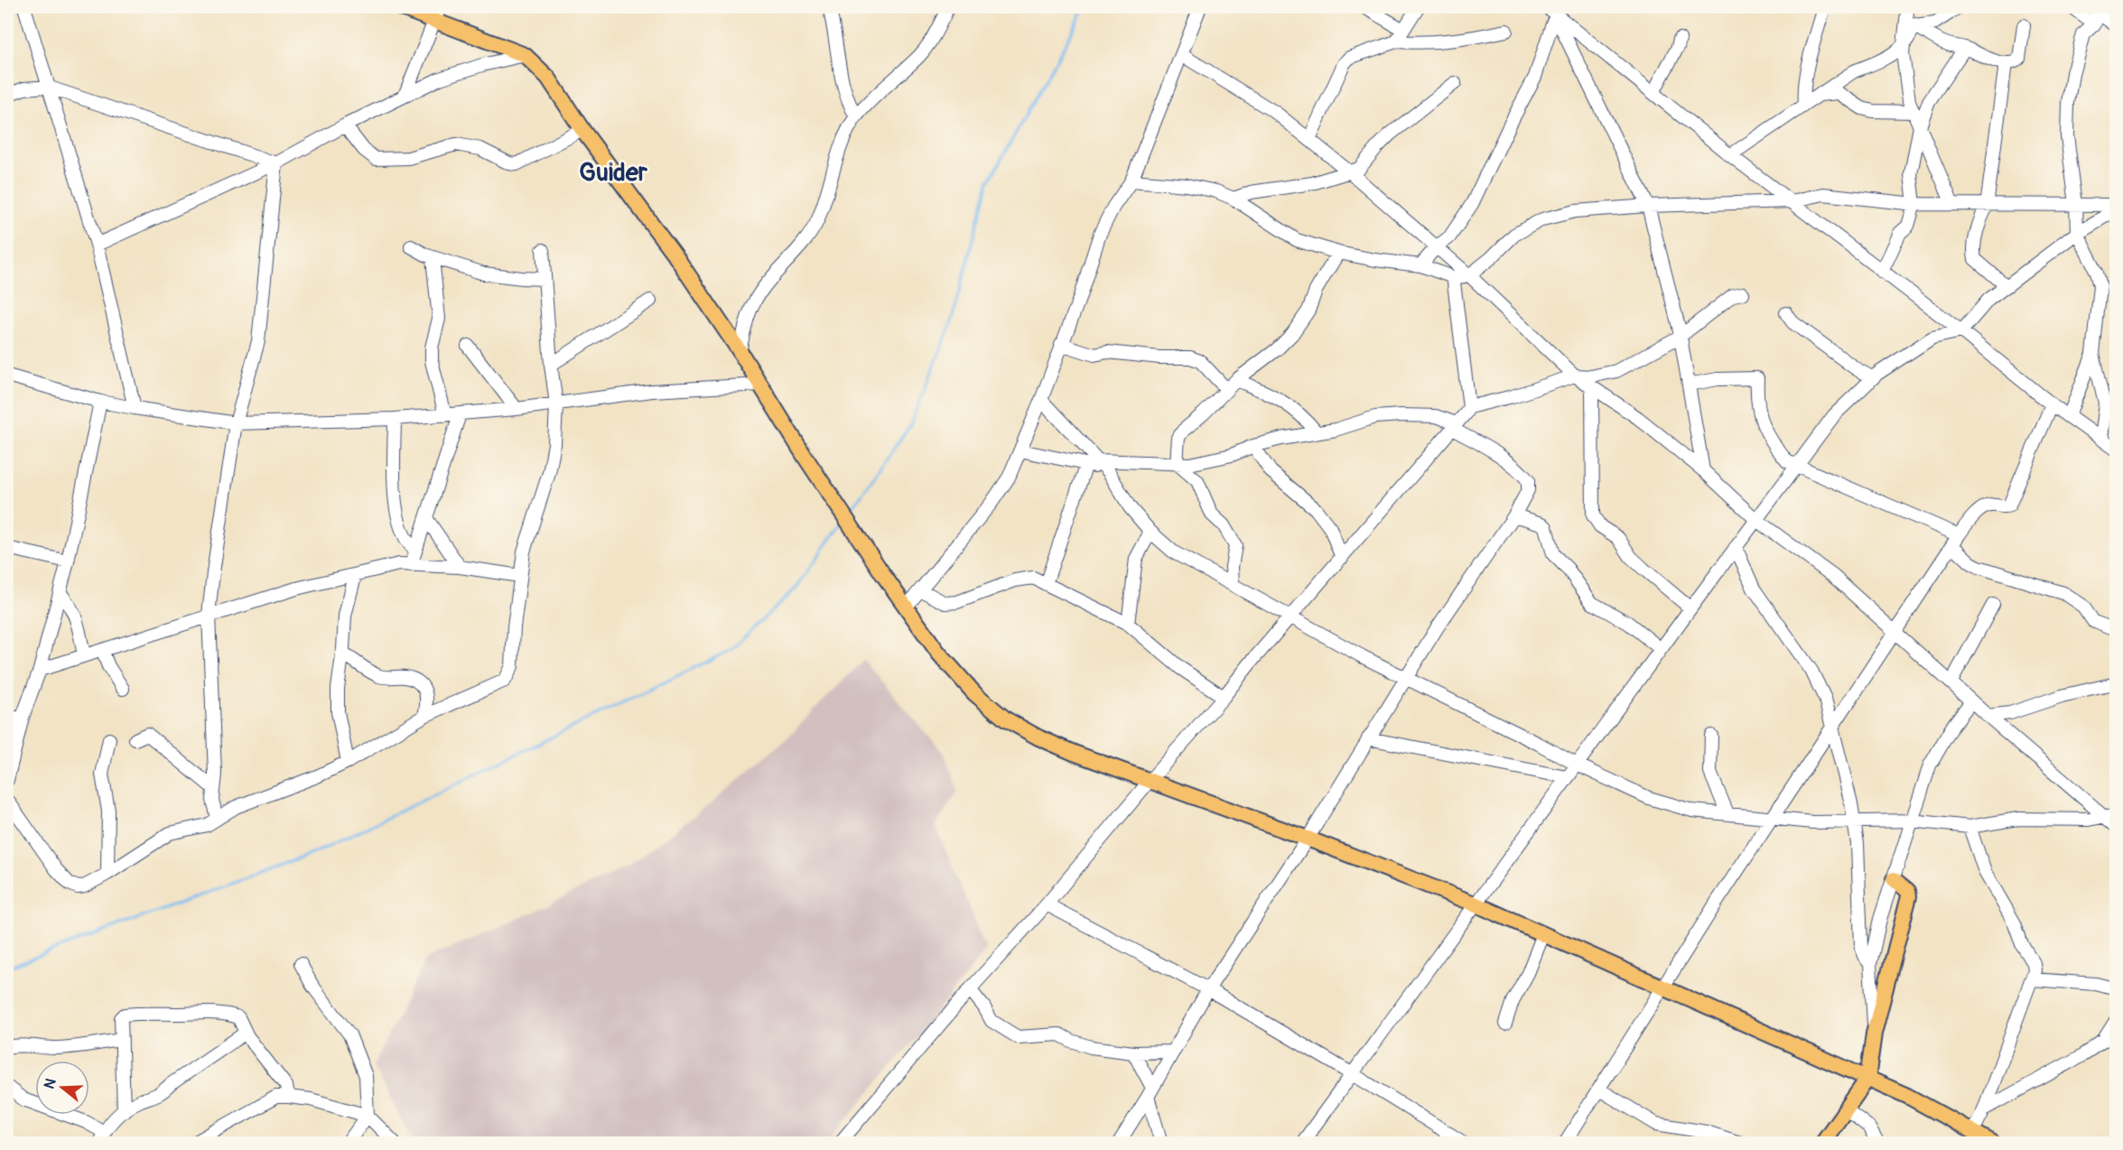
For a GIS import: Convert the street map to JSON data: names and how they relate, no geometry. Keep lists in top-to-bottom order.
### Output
{
  "districts": ["Guider"],
  "north": "left"
}
